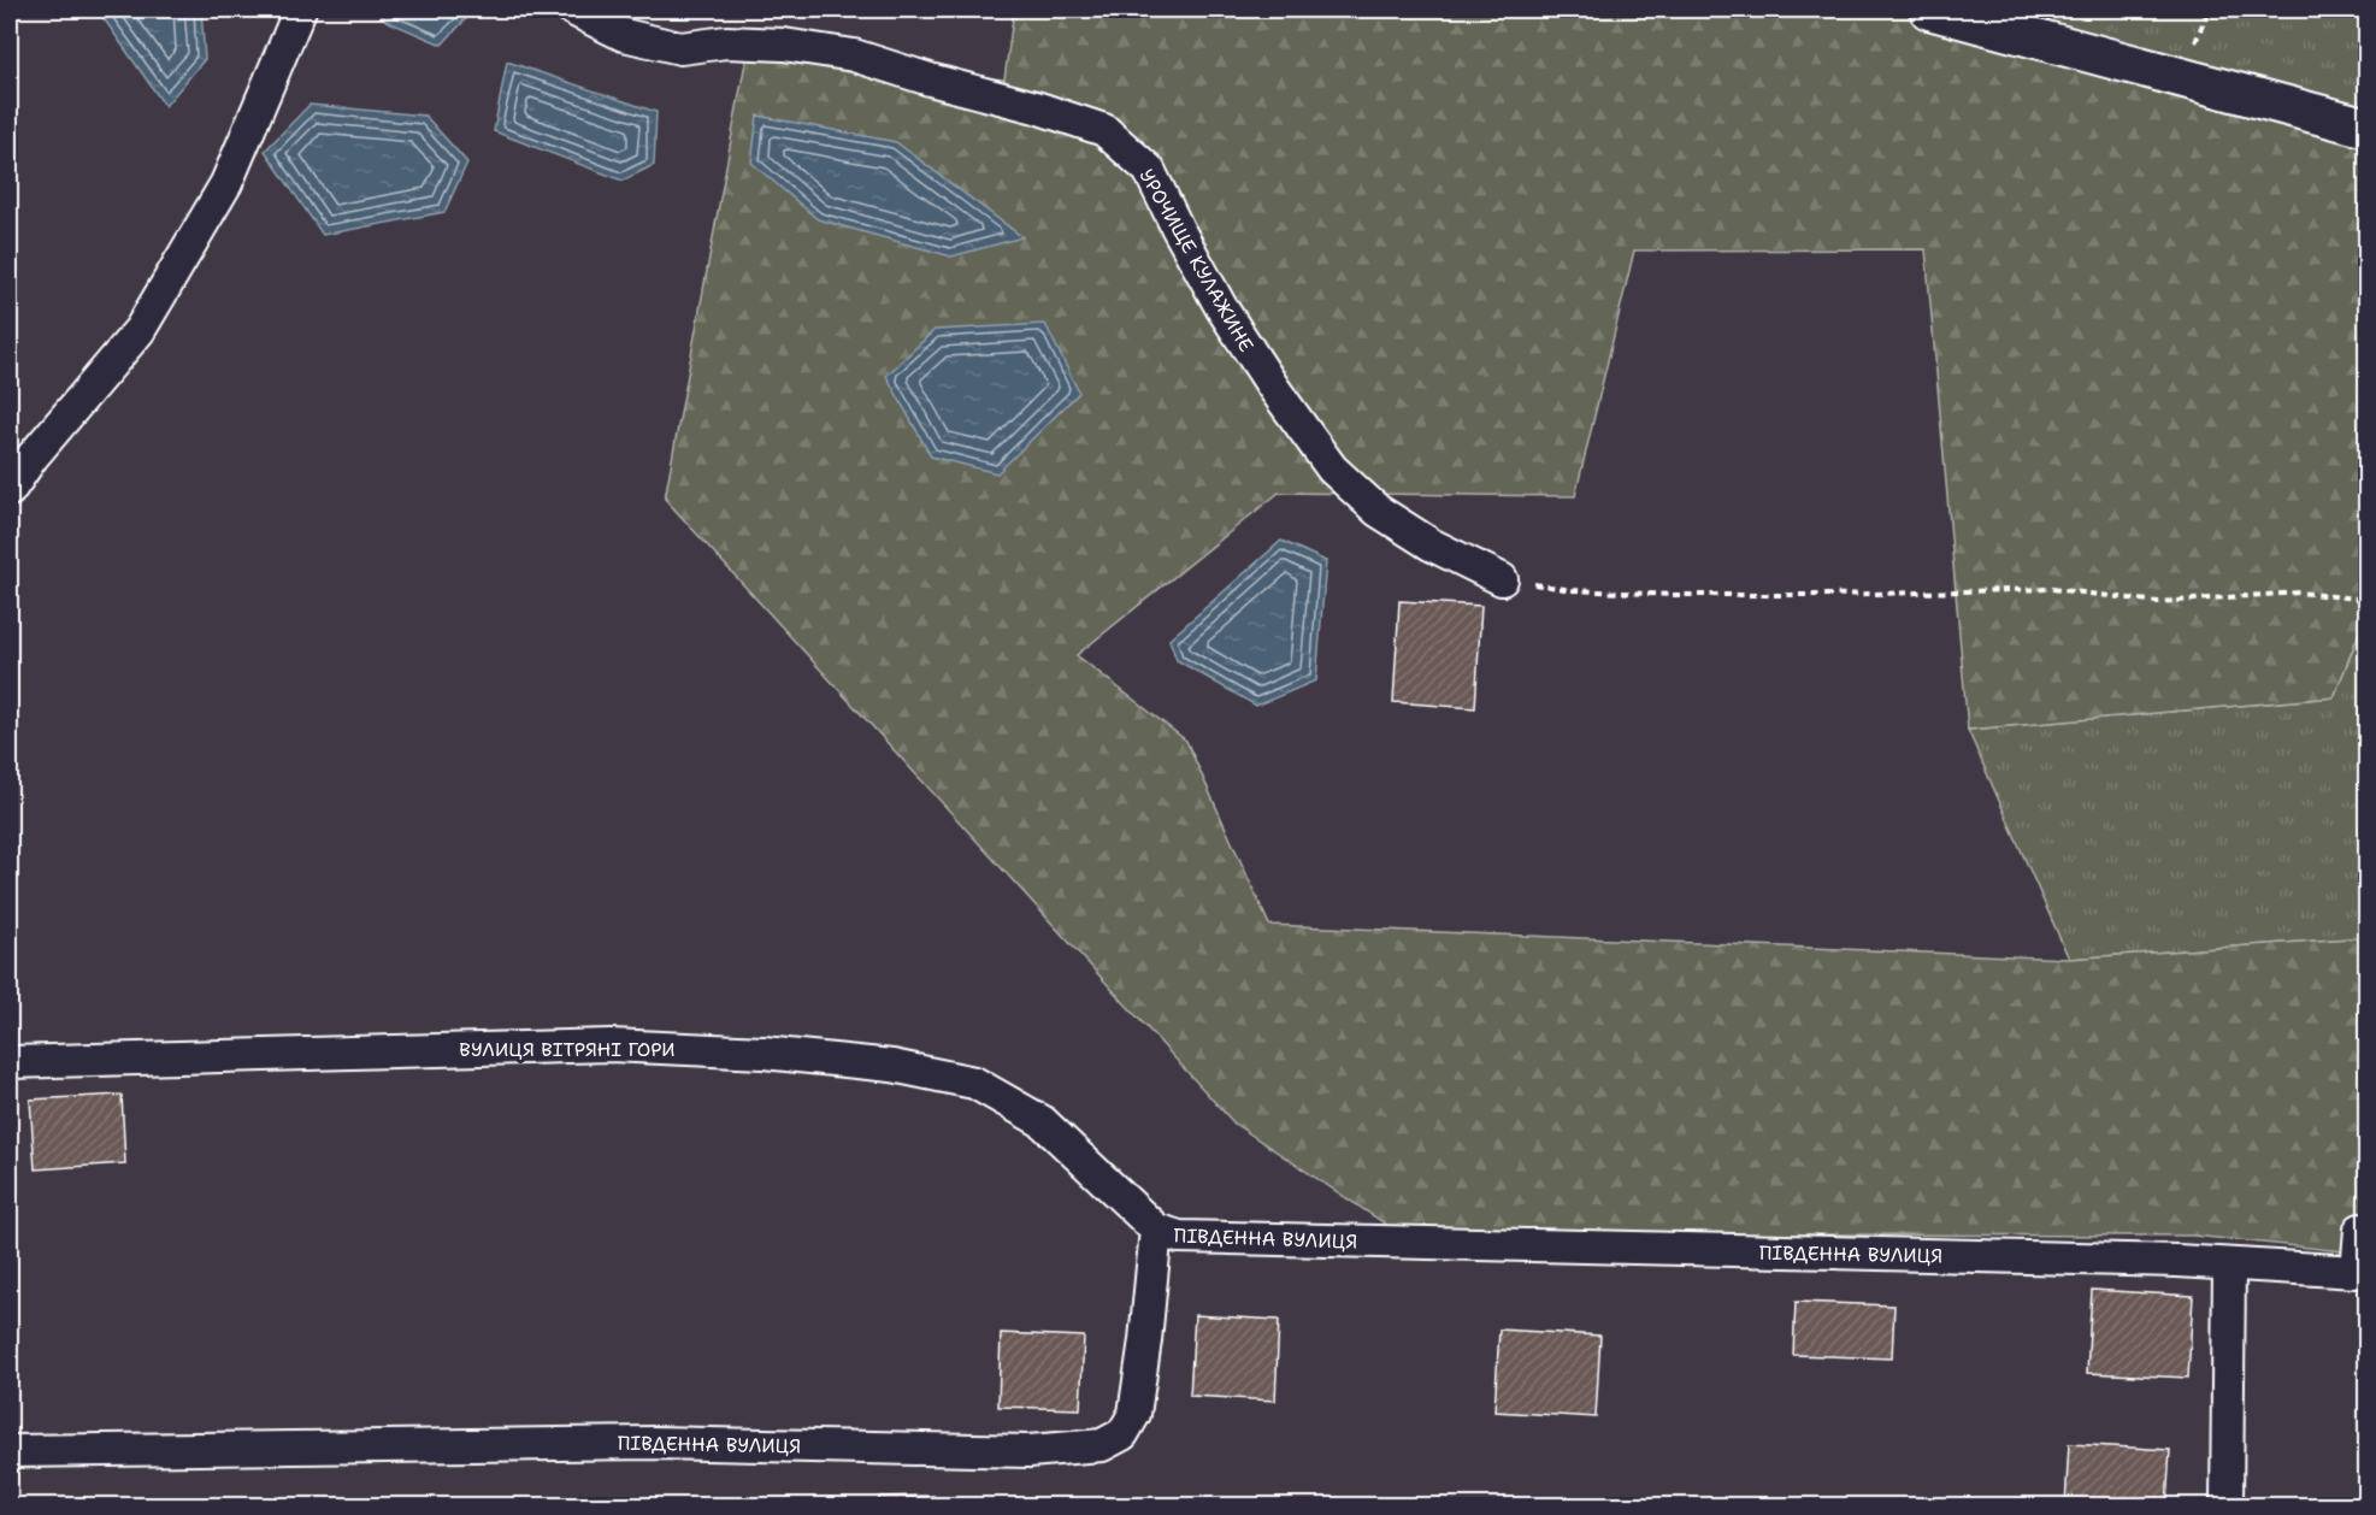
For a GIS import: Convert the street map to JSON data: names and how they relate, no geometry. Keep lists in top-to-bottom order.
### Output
{
  "streets": {
    "street": ["УРОЧИЩЕ КУЛАЖИНЕ", "ВУЛИЦЯ ВІТРЯНІ ГОРИ", "ПІВДЕННА ВУЛИЦЯ"]
  },
  "crossings": [
    ["ВУЛИЦЯ ВІТРЯНІ ГОРИ", "ПІВДЕННА ВУЛИЦЯ"]
  ]
}
